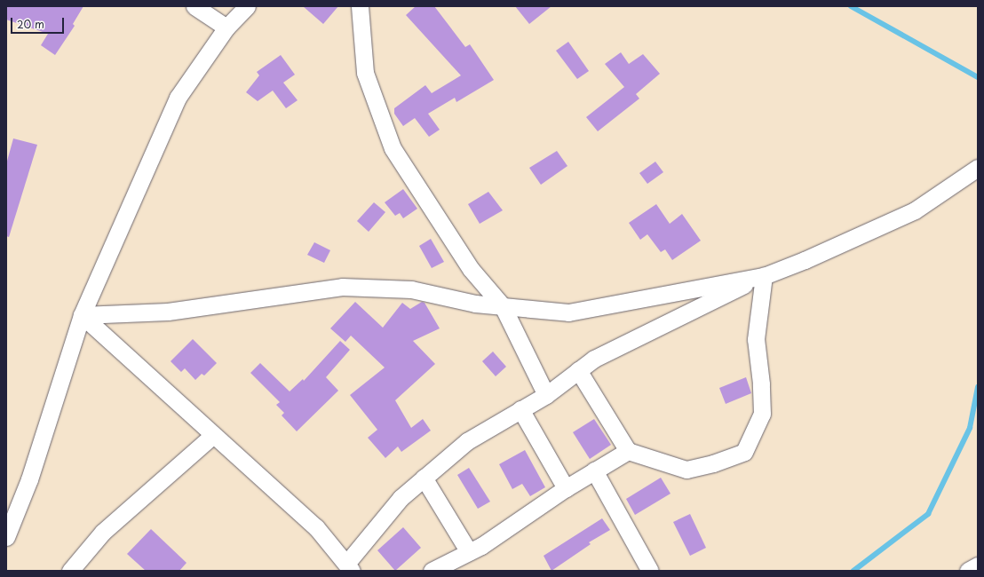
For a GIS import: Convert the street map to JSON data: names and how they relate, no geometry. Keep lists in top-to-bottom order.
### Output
{
  "scale_bar": "20 m"
}
